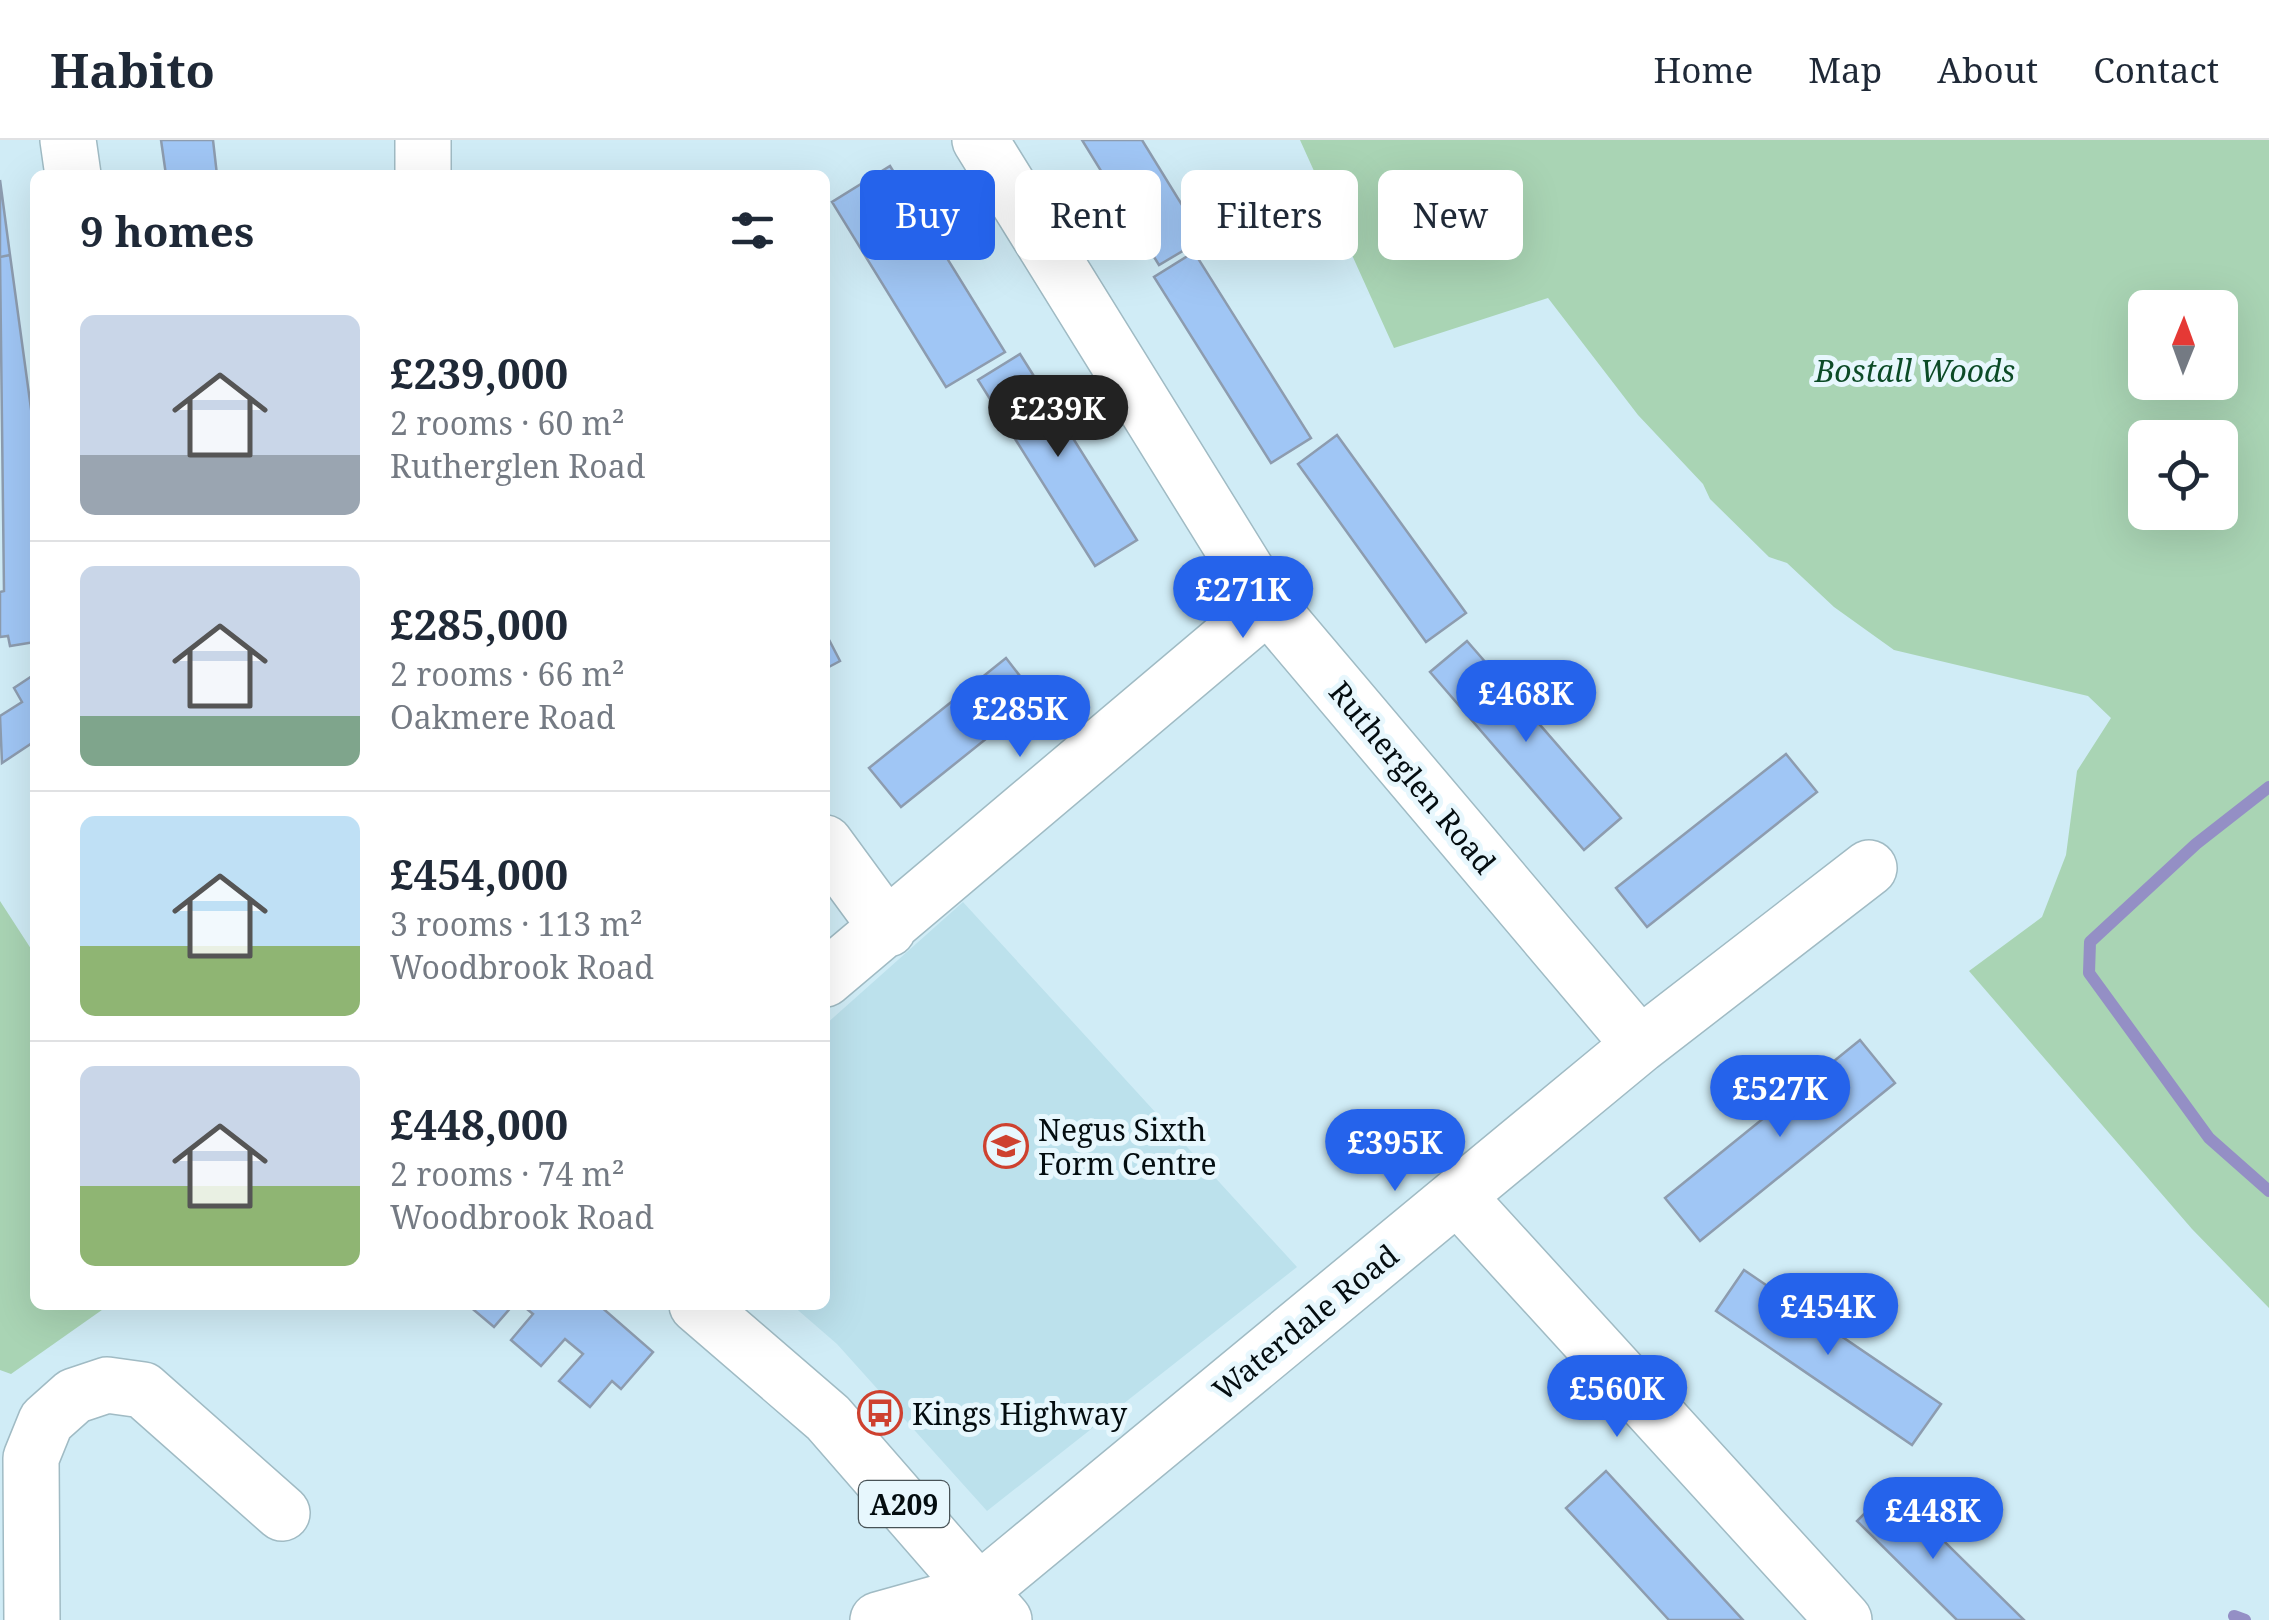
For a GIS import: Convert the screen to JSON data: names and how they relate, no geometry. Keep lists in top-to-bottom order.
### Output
{
  "streets": {
    "street": ["Rutherglen Road", "Waterdale Road", "A209"]
  },
  "crossings": [
    ["Rutherglen Road", "Waterdale Road"],
    ["Waterdale Road", "A209"]
  ],
  "parks": ["Bostall Woods"],
  "places": {
    "school or university": ["Negus Sixth Form Centre"],
    "bus stop": ["Kings Highway"]
  },
  "north": "top",
  "page": {
    "header": "Habito",
    "nav": [
      "Home",
      "Map",
      "About",
      "Contact"
    ],
    "chip": [
      "Buy",
      "Rent",
      "Filters",
      "New"
    ],
    "heading": "9 homes",
    "list": [
      {
        "name": "£239,000",
        "note": "2 rooms · 60 m² · Rutherglen Road"
      },
      {
        "name": "£285,000",
        "note": "2 rooms · 66 m² · Oakmere Road"
      },
      {
        "name": "£454,000",
        "note": "3 rooms · 113 m² · Woodbrook Road"
      },
      {
        "name": "£448,000",
        "note": "2 rooms · 74 m² · Woodbrook Road"
      }
    ],
    "price": [
      "£239K",
      "£271K",
      "£468K",
      "£285K",
      "£527K",
      "£395K",
      "£454K",
      "£560K",
      "£448K"
    ]
  }
}
